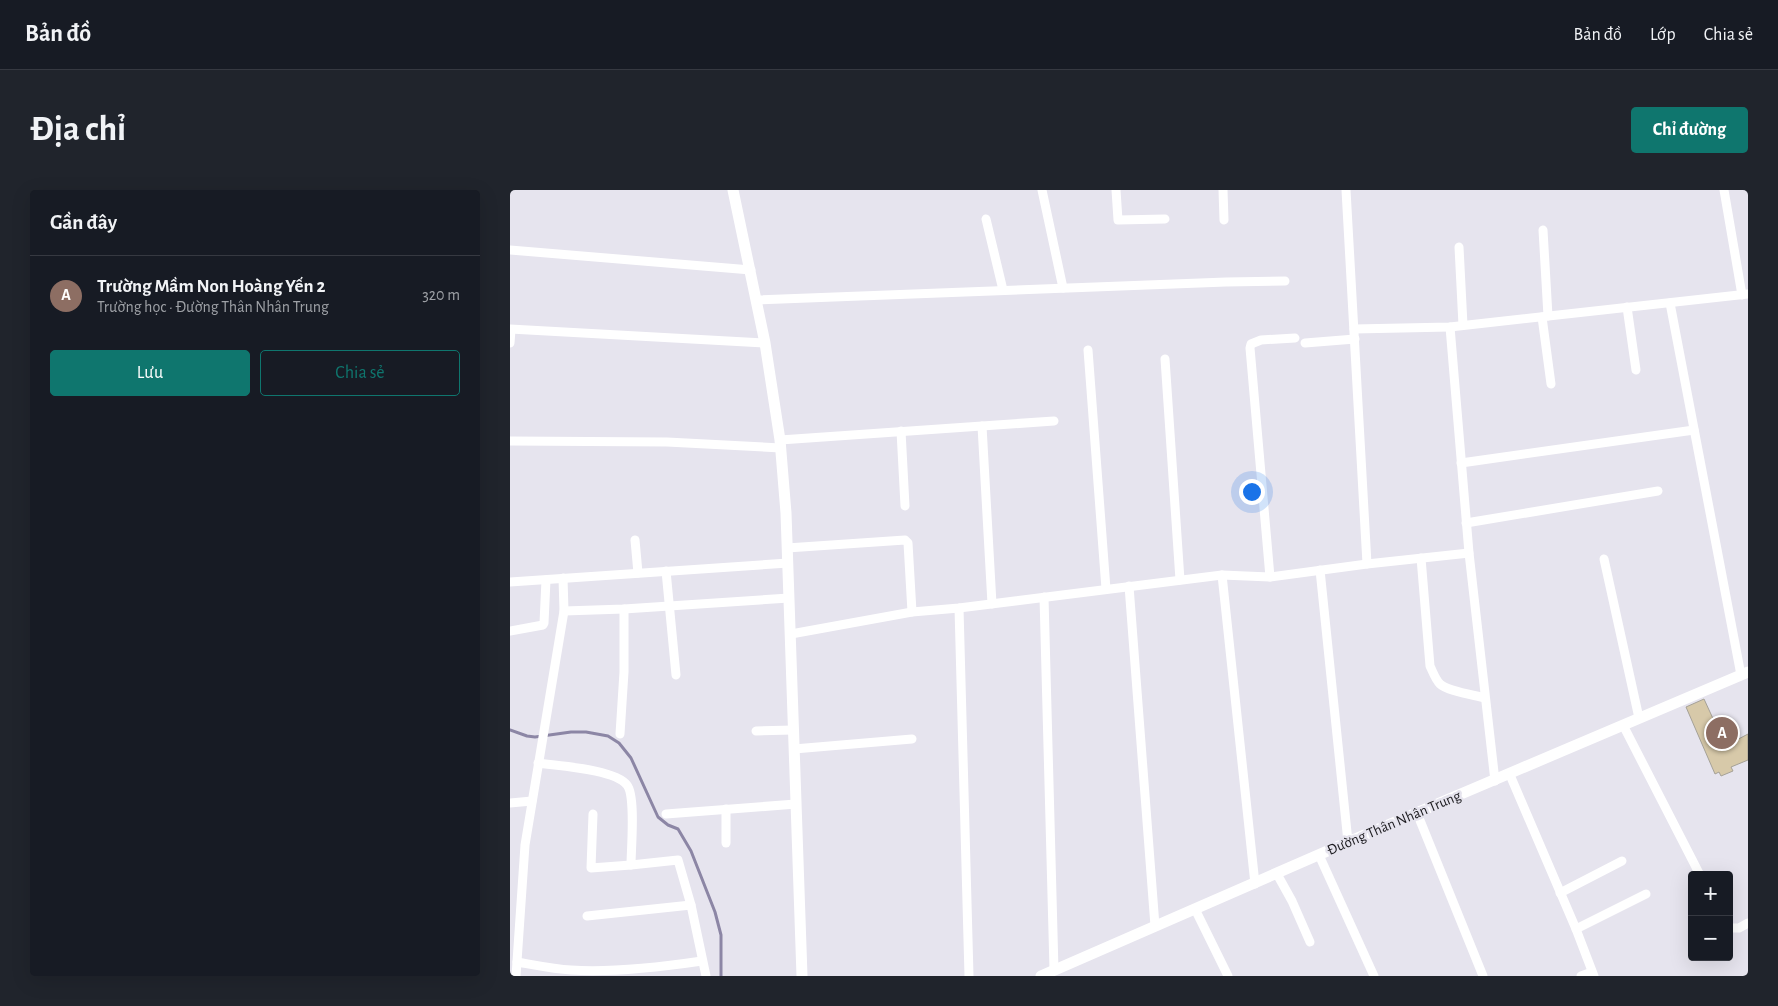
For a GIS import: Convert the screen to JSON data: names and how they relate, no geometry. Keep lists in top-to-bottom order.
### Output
{
  "streets": {
    "street": ["Đường Thân Nhân Trung"]
  },
  "page": {
    "header": "Bản đồ",
    "nav": ["Bản đồ", "Lớp", "Chia sẻ"],
    "buttons": [
      "Chỉ đường",
      ["Lưu", "Chia sẻ"]
    ],
    "title": "Địa chỉ",
    "heading": "Gần đây",
    "list": [
      {
        "mark": "A",
        "name": "Trường Mầm Non Hoàng Yến 2",
        "note": "Trường học · Đường Thân Nhân Trung",
        "value": "320 m"
      }
    ],
    "pins": "A",
    "map_buttons": ["+", "−"]
  }
}
